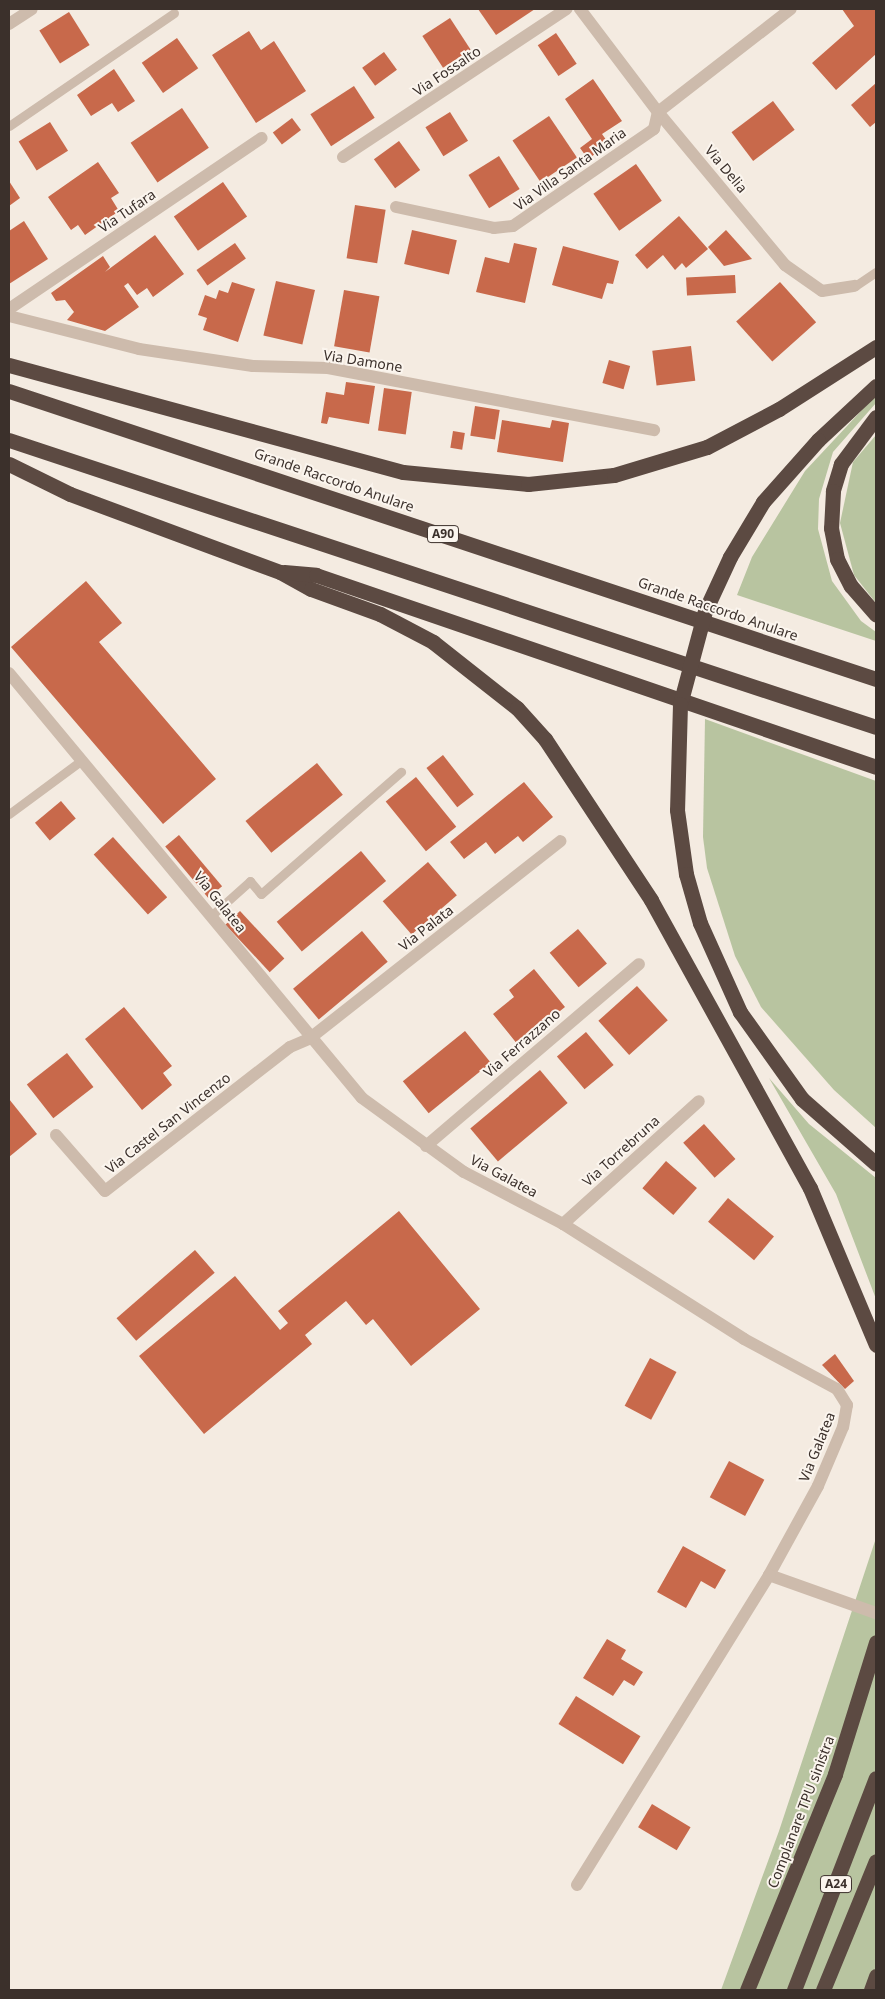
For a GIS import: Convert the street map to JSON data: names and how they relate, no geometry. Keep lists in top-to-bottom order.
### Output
{
  "streets": {
    "highway": [
      "Grande Raccordo Anulare",
      "A90",
      "Complanare TPU sinistra",
      "A24"
    ],
    "street": [
      "Via Fossalto",
      "Via Villa Santa Maria",
      "Via Delia",
      "Via Tufara",
      "Via Damone",
      "Via Galatea",
      "Via Palata",
      "Via Ferrazzano",
      "Via Castel San Vincenzo",
      "Via Torrebruna"
    ]
  },
  "crossings": [
    ["Via Villa Santa Maria", "Via Delia"],
    ["Via Galatea", "Via Palata"],
    ["Via Galatea", "Via Ferrazzano"],
    ["Via Galatea", "Via Castel San Vincenzo"],
    ["Via Galatea", "Via Torrebruna"],
    ["Via Palata", "Via Castel San Vincenzo"]
  ]
}
